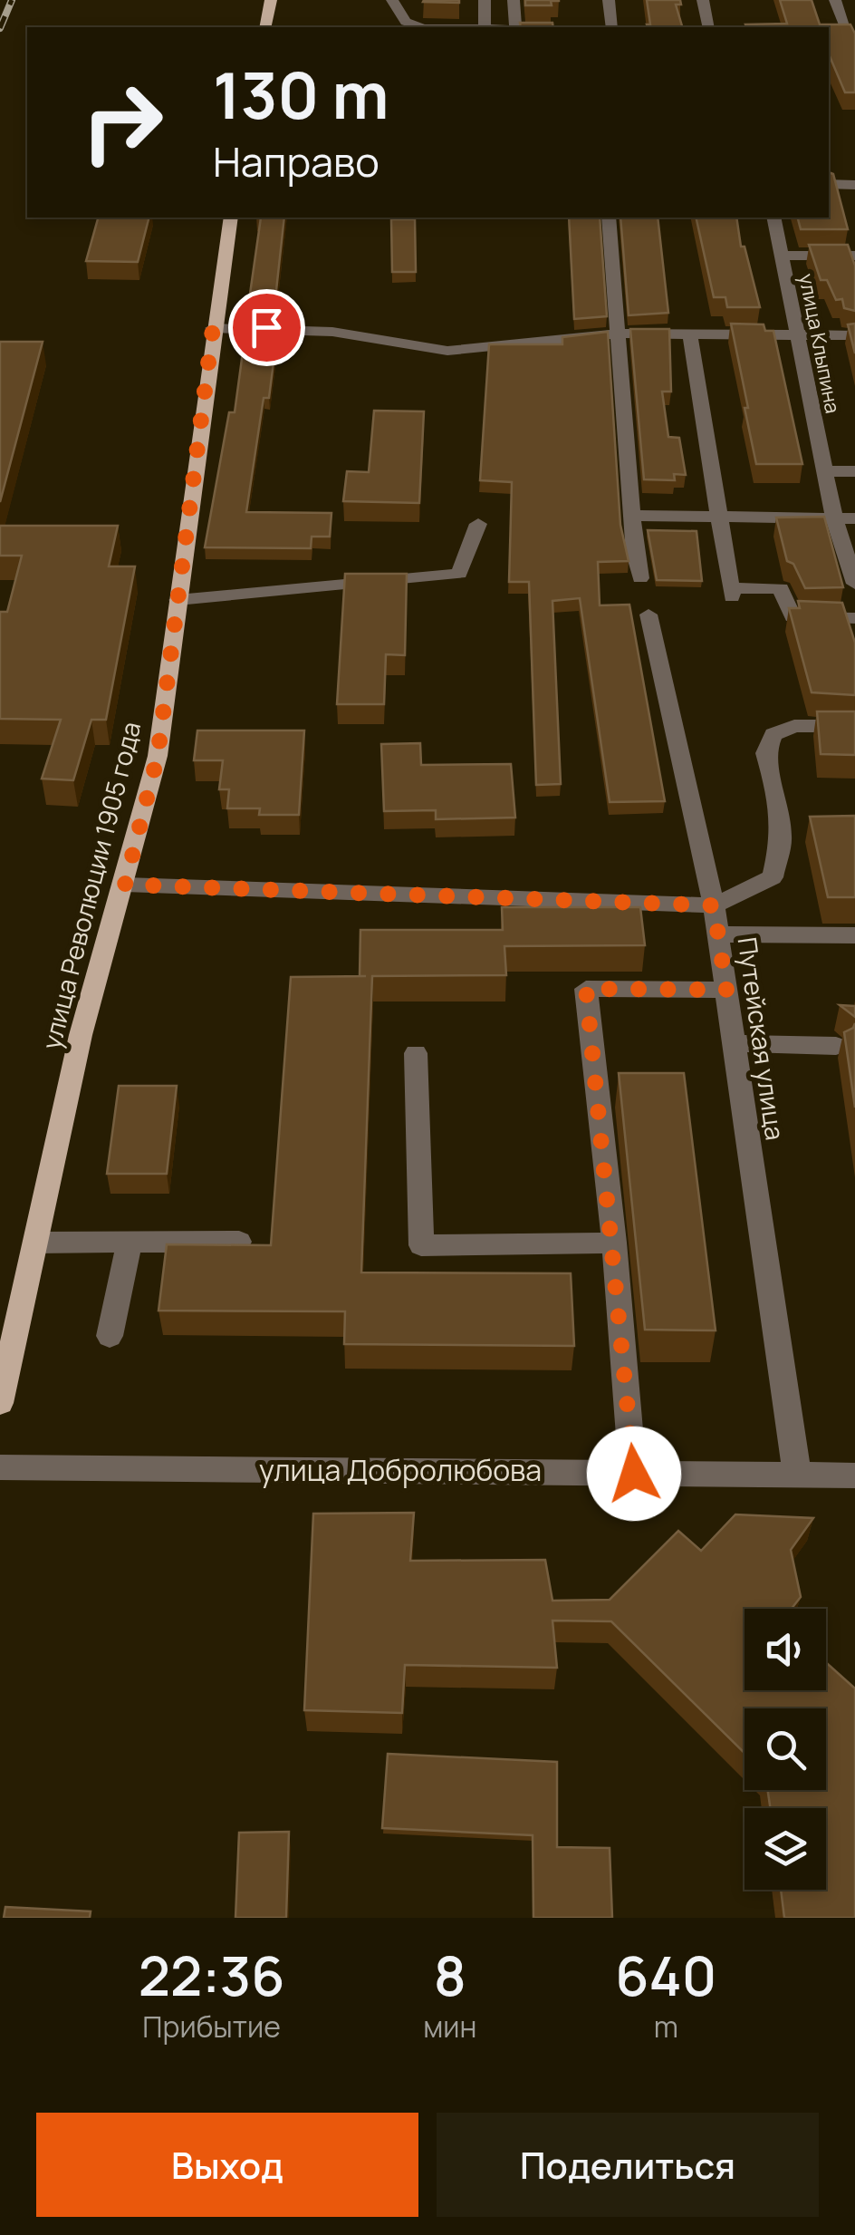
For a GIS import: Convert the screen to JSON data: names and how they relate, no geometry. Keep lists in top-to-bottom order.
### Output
{
  "streets": {
    "main road": ["улица Революции 1905 года"],
    "street": ["улица Клыпина", "Путейская улица", "улица Добролюбова"]
  },
  "crossings": [
    ["Путейская улица", "улица Добролюбова"]
  ],
  "page": {
    "turn": ["130 m", "Направо"],
    "eta": [
      "22:36",
      "Прибытие",
      "8",
      "мин",
      "640",
      "m"
    ],
    "buttons": ["Выход", "Поделиться"]
  }
}
